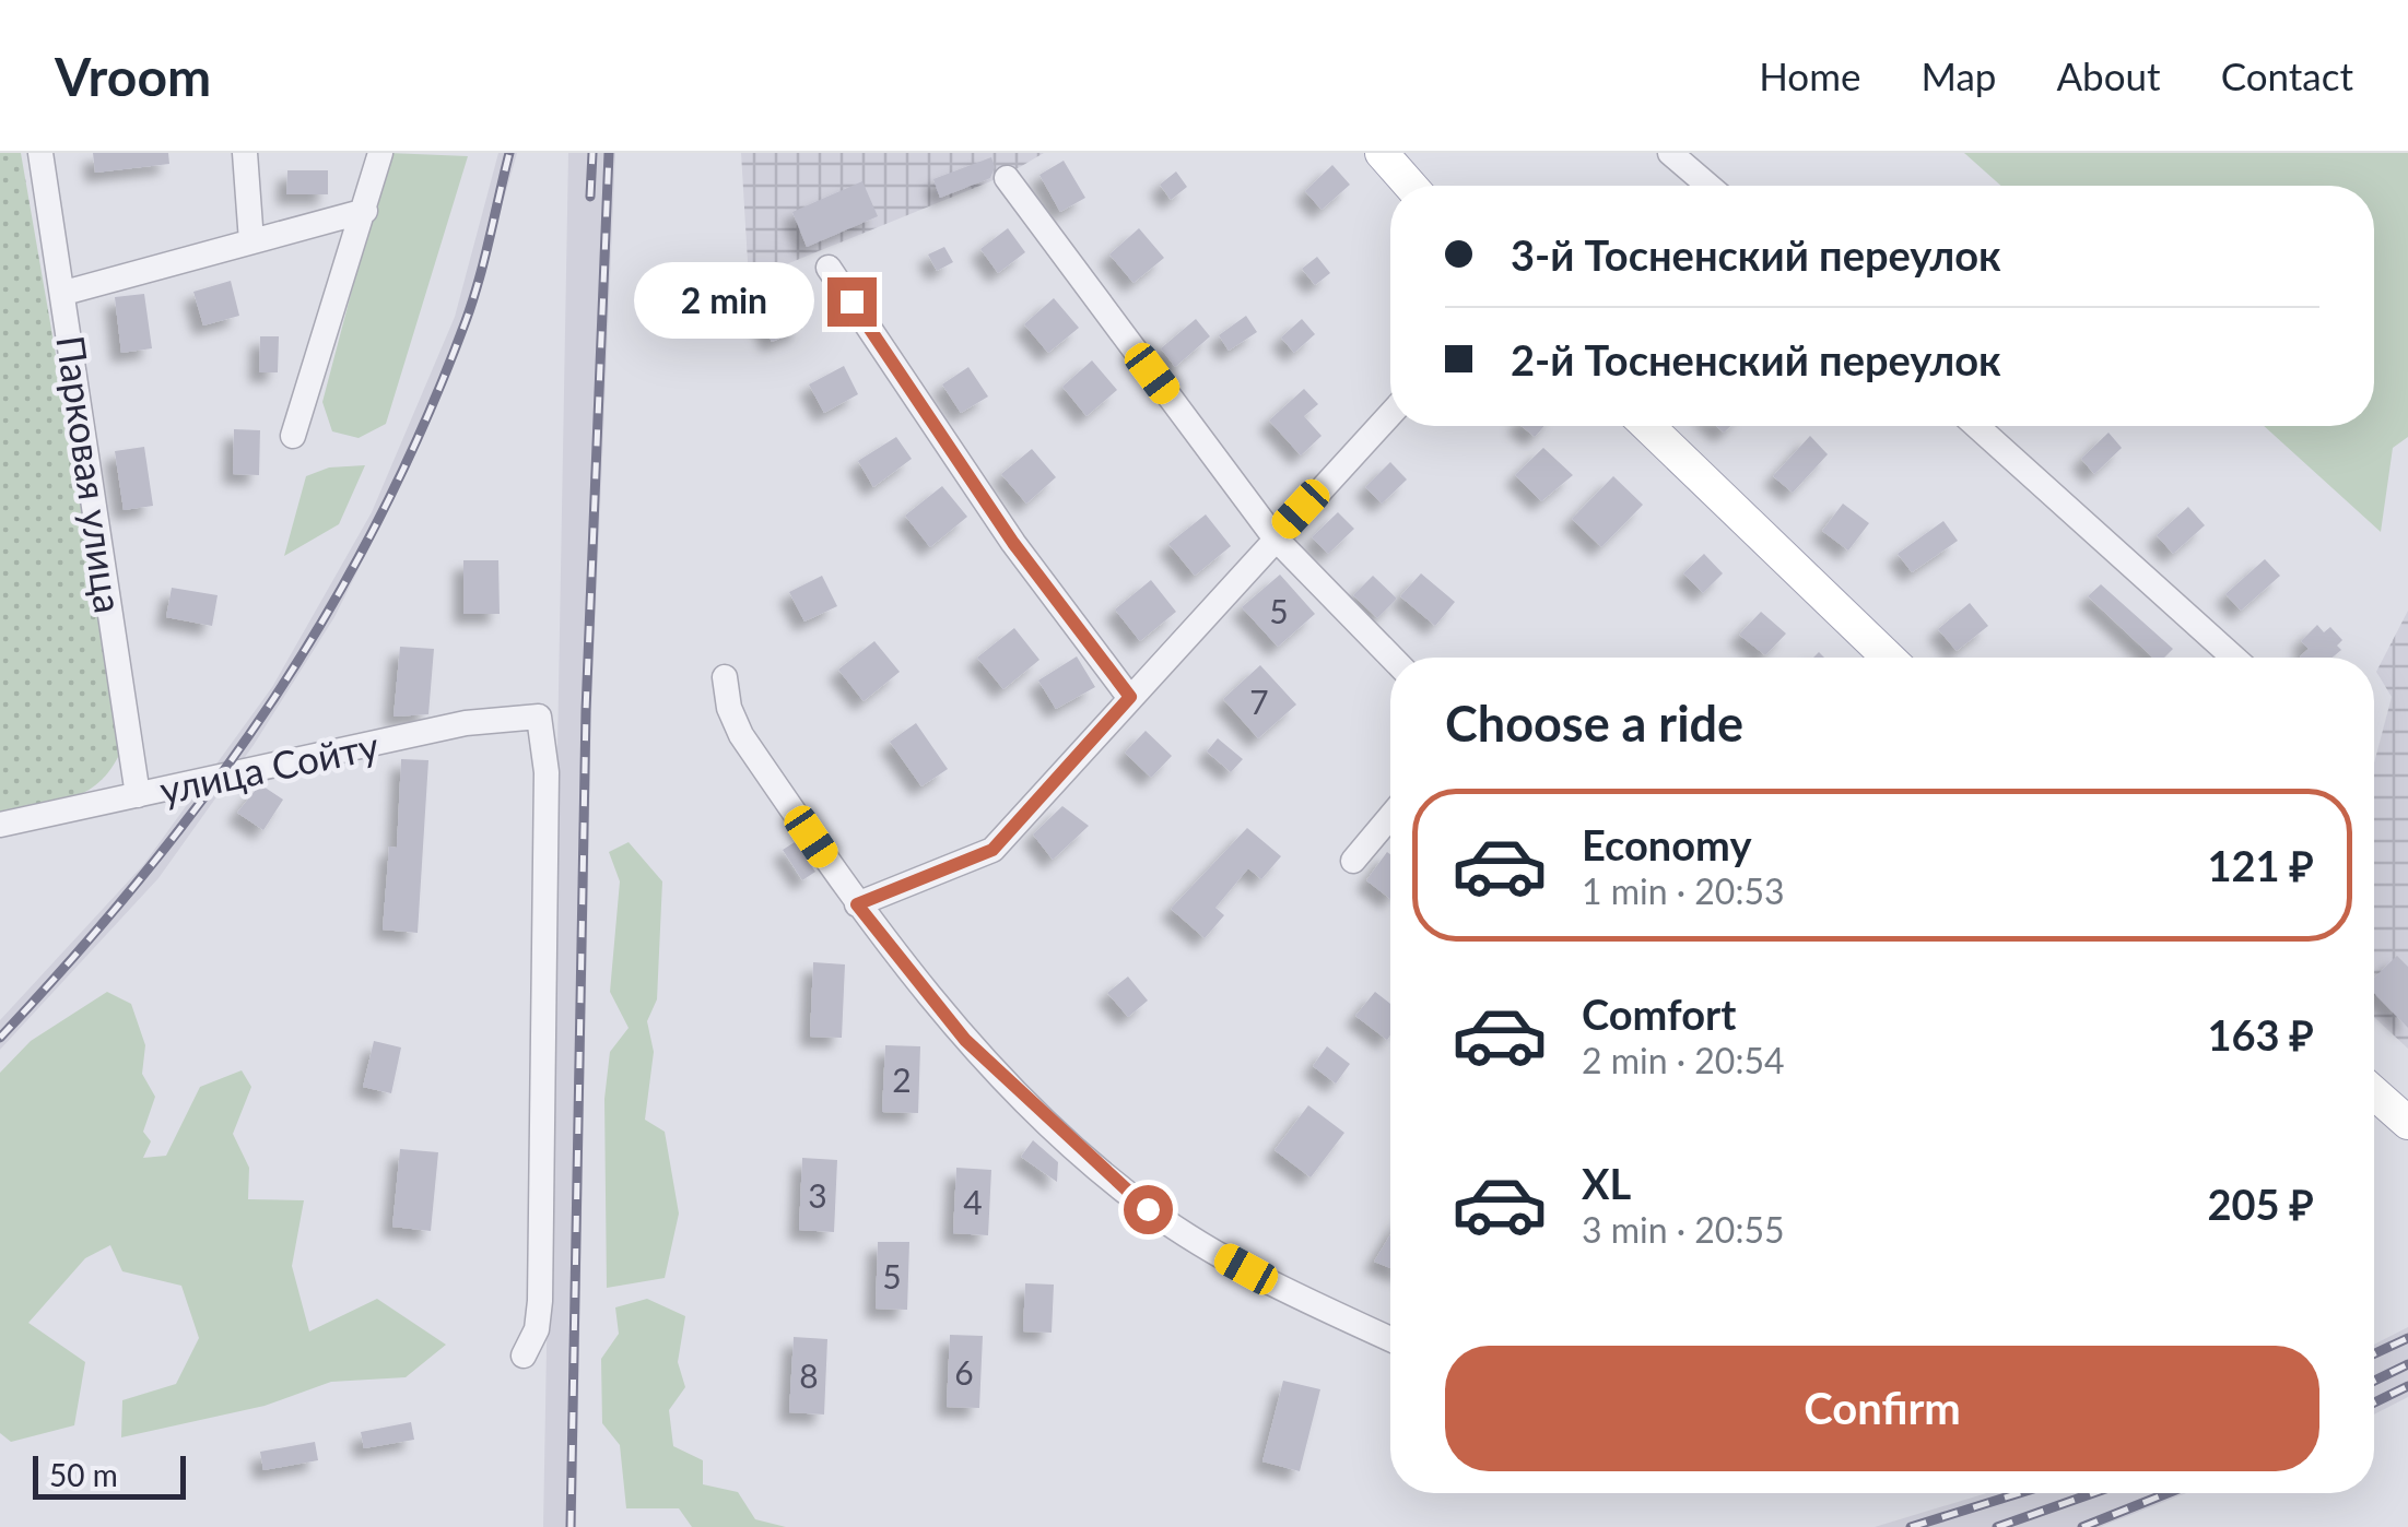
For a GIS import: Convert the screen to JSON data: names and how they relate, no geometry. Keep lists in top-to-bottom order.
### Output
{
  "streets": {
    "street": ["Парковая улица", "улица Сойту"]
  },
  "crossings": [
    ["Парковая улица", "улица Сойту"]
  ],
  "house_numbers": [
    "5",
    "7",
    "2",
    "3",
    "4",
    "5",
    "6",
    "8"
  ],
  "scale_bar": "50 m",
  "page": {
    "header": "Vroom",
    "nav": [
      "Home",
      "Map",
      "About",
      "Contact"
    ],
    "banner": ["3-й Тосненский переулок", "2-й Тосненский переулок"],
    "bubble": "2 min",
    "heading": "Choose a ride",
    "list": [
      {
        "name": "Economy",
        "note": "1 min · 20:53",
        "value": "121 ₽"
      },
      {
        "name": "Comfort",
        "note": "2 min · 20:54",
        "value": "163 ₽"
      },
      {
        "name": "XL",
        "note": "3 min · 20:55",
        "value": "205 ₽"
      }
    ],
    "buttons": "Confirm",
    "scale": "50 m"
  }
}
